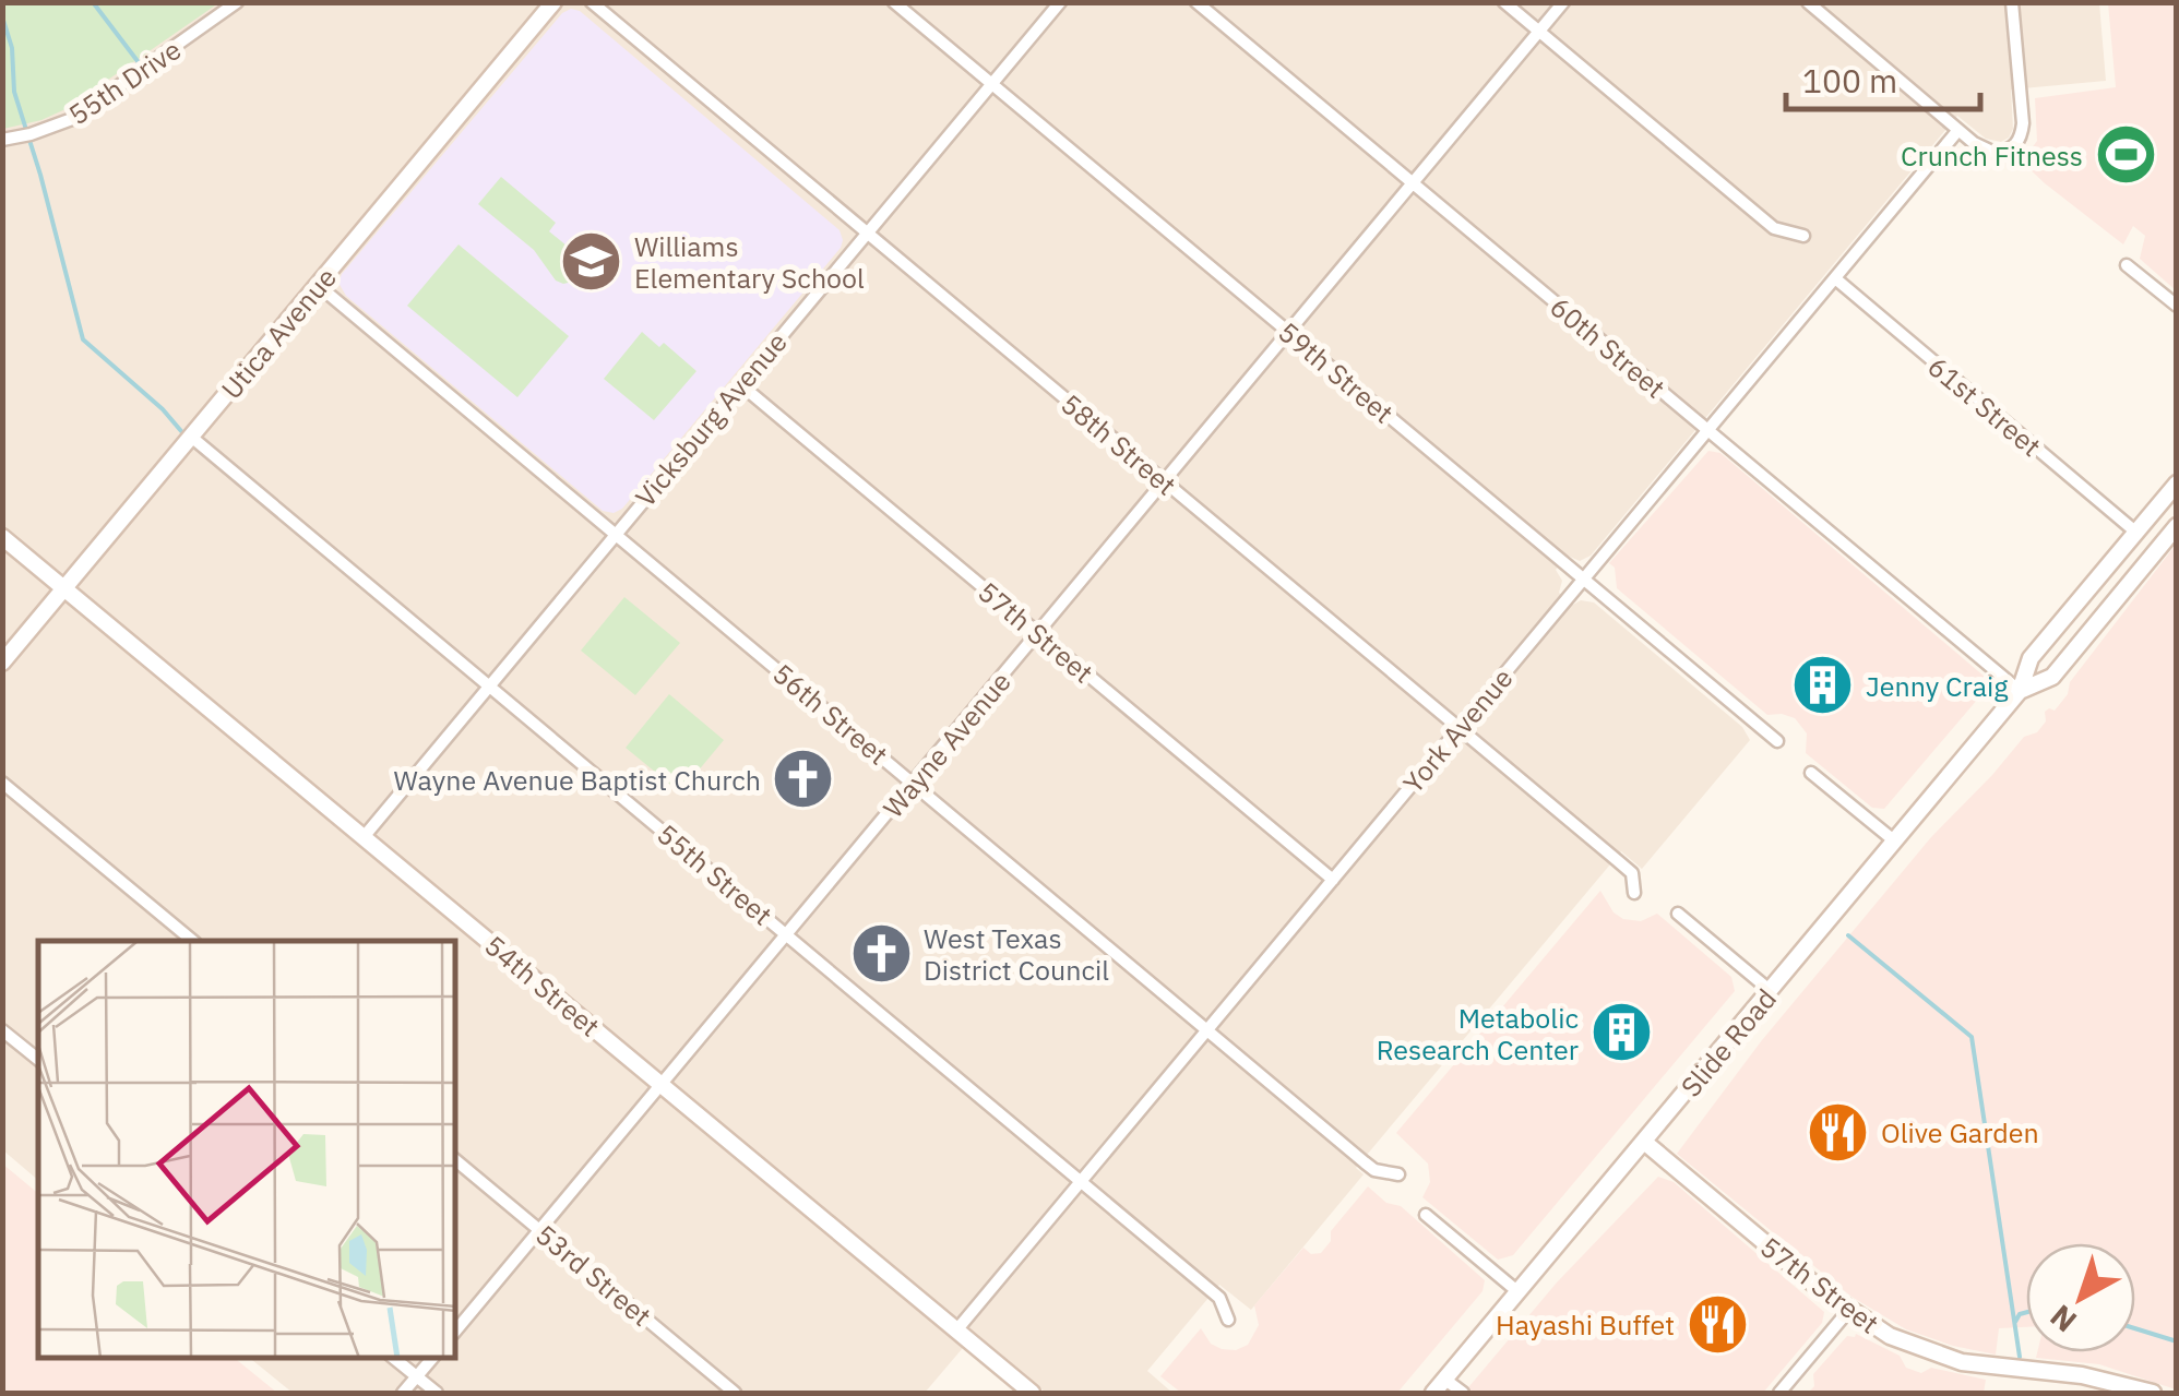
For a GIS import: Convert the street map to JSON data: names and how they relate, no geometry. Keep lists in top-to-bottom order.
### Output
{
  "streets": {
    "street": [
      "55th Drive",
      "Utica Avenue",
      "60th Street",
      "59th Street",
      "61st Street",
      "Vicksburg Avenue",
      "58th Street",
      "57th Street",
      "56th Street",
      "York Avenue",
      "Wayne Avenue",
      "55th Street",
      "54th Street",
      "Slide Road",
      "53rd Street"
    ]
  },
  "crossings": [
    ["Utica Avenue", "56th Street"],
    ["Utica Avenue", "55th Street"],
    ["Utica Avenue", "54th Street"],
    ["60th Street", "York Avenue"],
    ["60th Street", "Wayne Avenue"],
    ["60th Street", "Slide Road"],
    ["59th Street", "Vicksburg Avenue"],
    ["59th Street", "York Avenue"],
    ["59th Street", "Wayne Avenue"],
    ["61st Street", "York Avenue"],
    ["61st Street", "Slide Road"],
    ["Vicksburg Avenue", "58th Street"],
    ["Vicksburg Avenue", "57th Street"],
    ["Vicksburg Avenue", "56th Street"],
    ["Vicksburg Avenue", "55th Street"],
    ["Vicksburg Avenue", "54th Street"],
    ["58th Street", "York Avenue"],
    ["58th Street", "Wayne Avenue"],
    ["57th Street", "York Avenue"],
    ["57th Street", "Wayne Avenue"],
    ["57th Street", "Slide Road"],
    ["56th Street", "York Avenue"],
    ["56th Street", "Wayne Avenue"],
    ["York Avenue", "55th Street"],
    ["York Avenue", "54th Street"],
    ["Wayne Avenue", "55th Street"],
    ["Wayne Avenue", "54th Street"],
    ["Wayne Avenue", "53rd Street"]
  ],
  "places": {
    "sports": ["Crunch Fitness"],
    "school or university": ["Williams Elementary School"],
    "building": ["Jenny Craig", "Metabolic Research Center"],
    "church": ["Wayne Avenue Baptist Church", "West Texas District Council"],
    "restaurant": ["Olive Garden", "Hayashi Buffet"]
  },
  "scale_bar": "100 m",
  "north": "bottom left"
}
